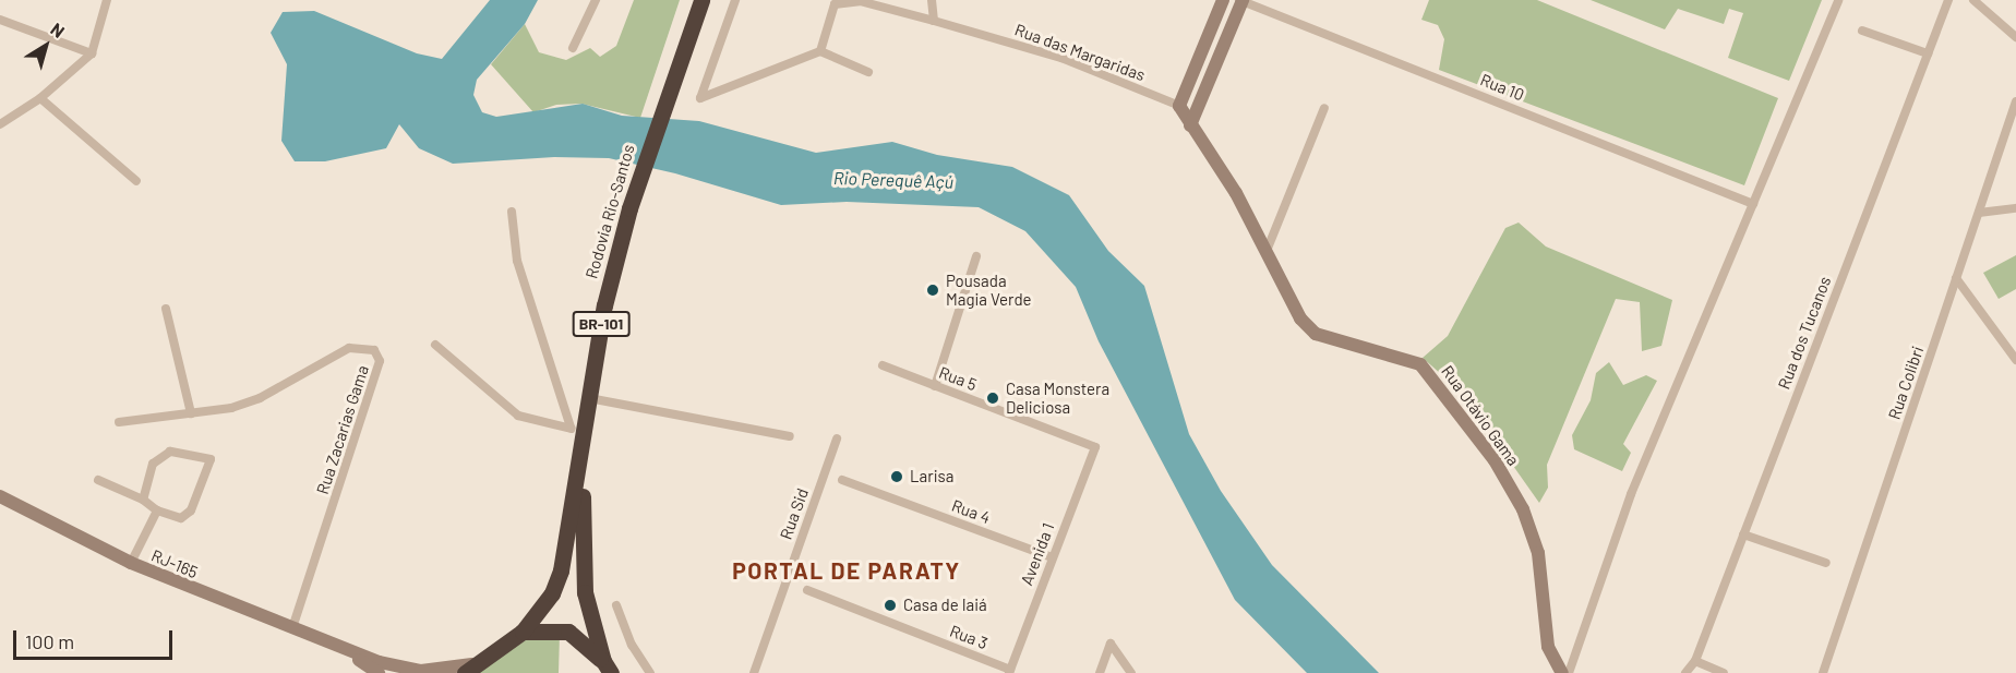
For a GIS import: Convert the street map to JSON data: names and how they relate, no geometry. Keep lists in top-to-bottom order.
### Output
{
  "streets": {
    "highway": ["Rodovia Rio-Santos", "BR-101"],
    "street": [
      "Rua das Margaridas",
      "Rua 10",
      "Rua dos Tucanos",
      "Rua 5",
      "Rua Colibri",
      "Rua Otávio Gama",
      "Rua Zacarias Gama",
      "Rua 4",
      "Rua Sid",
      "Avenida 1",
      "RJ-165",
      "Rua 3"
    ]
  },
  "crossings": [
    ["Rua das Margaridas", "Rua Otávio Gama"],
    ["Rodovia Rio-Santos", "BR-101"],
    ["BR-101", "RJ-165"],
    ["Rua 5", "Avenida 1"],
    ["Rua Zacarias Gama", "RJ-165"],
    ["Rua 4", "Avenida 1"],
    ["Avenida 1", "Rua 3"]
  ],
  "districts": ["PORTAL DE PARATY"],
  "water": ["Rio Perequê Açú"],
  "places": [
    "Pousada Magia Verde",
    "Casa Monstera Deliciosa",
    "Larisa",
    "Casa de Iaiá"
  ],
  "scale_bar": "100 m",
  "north": "top right"
}
